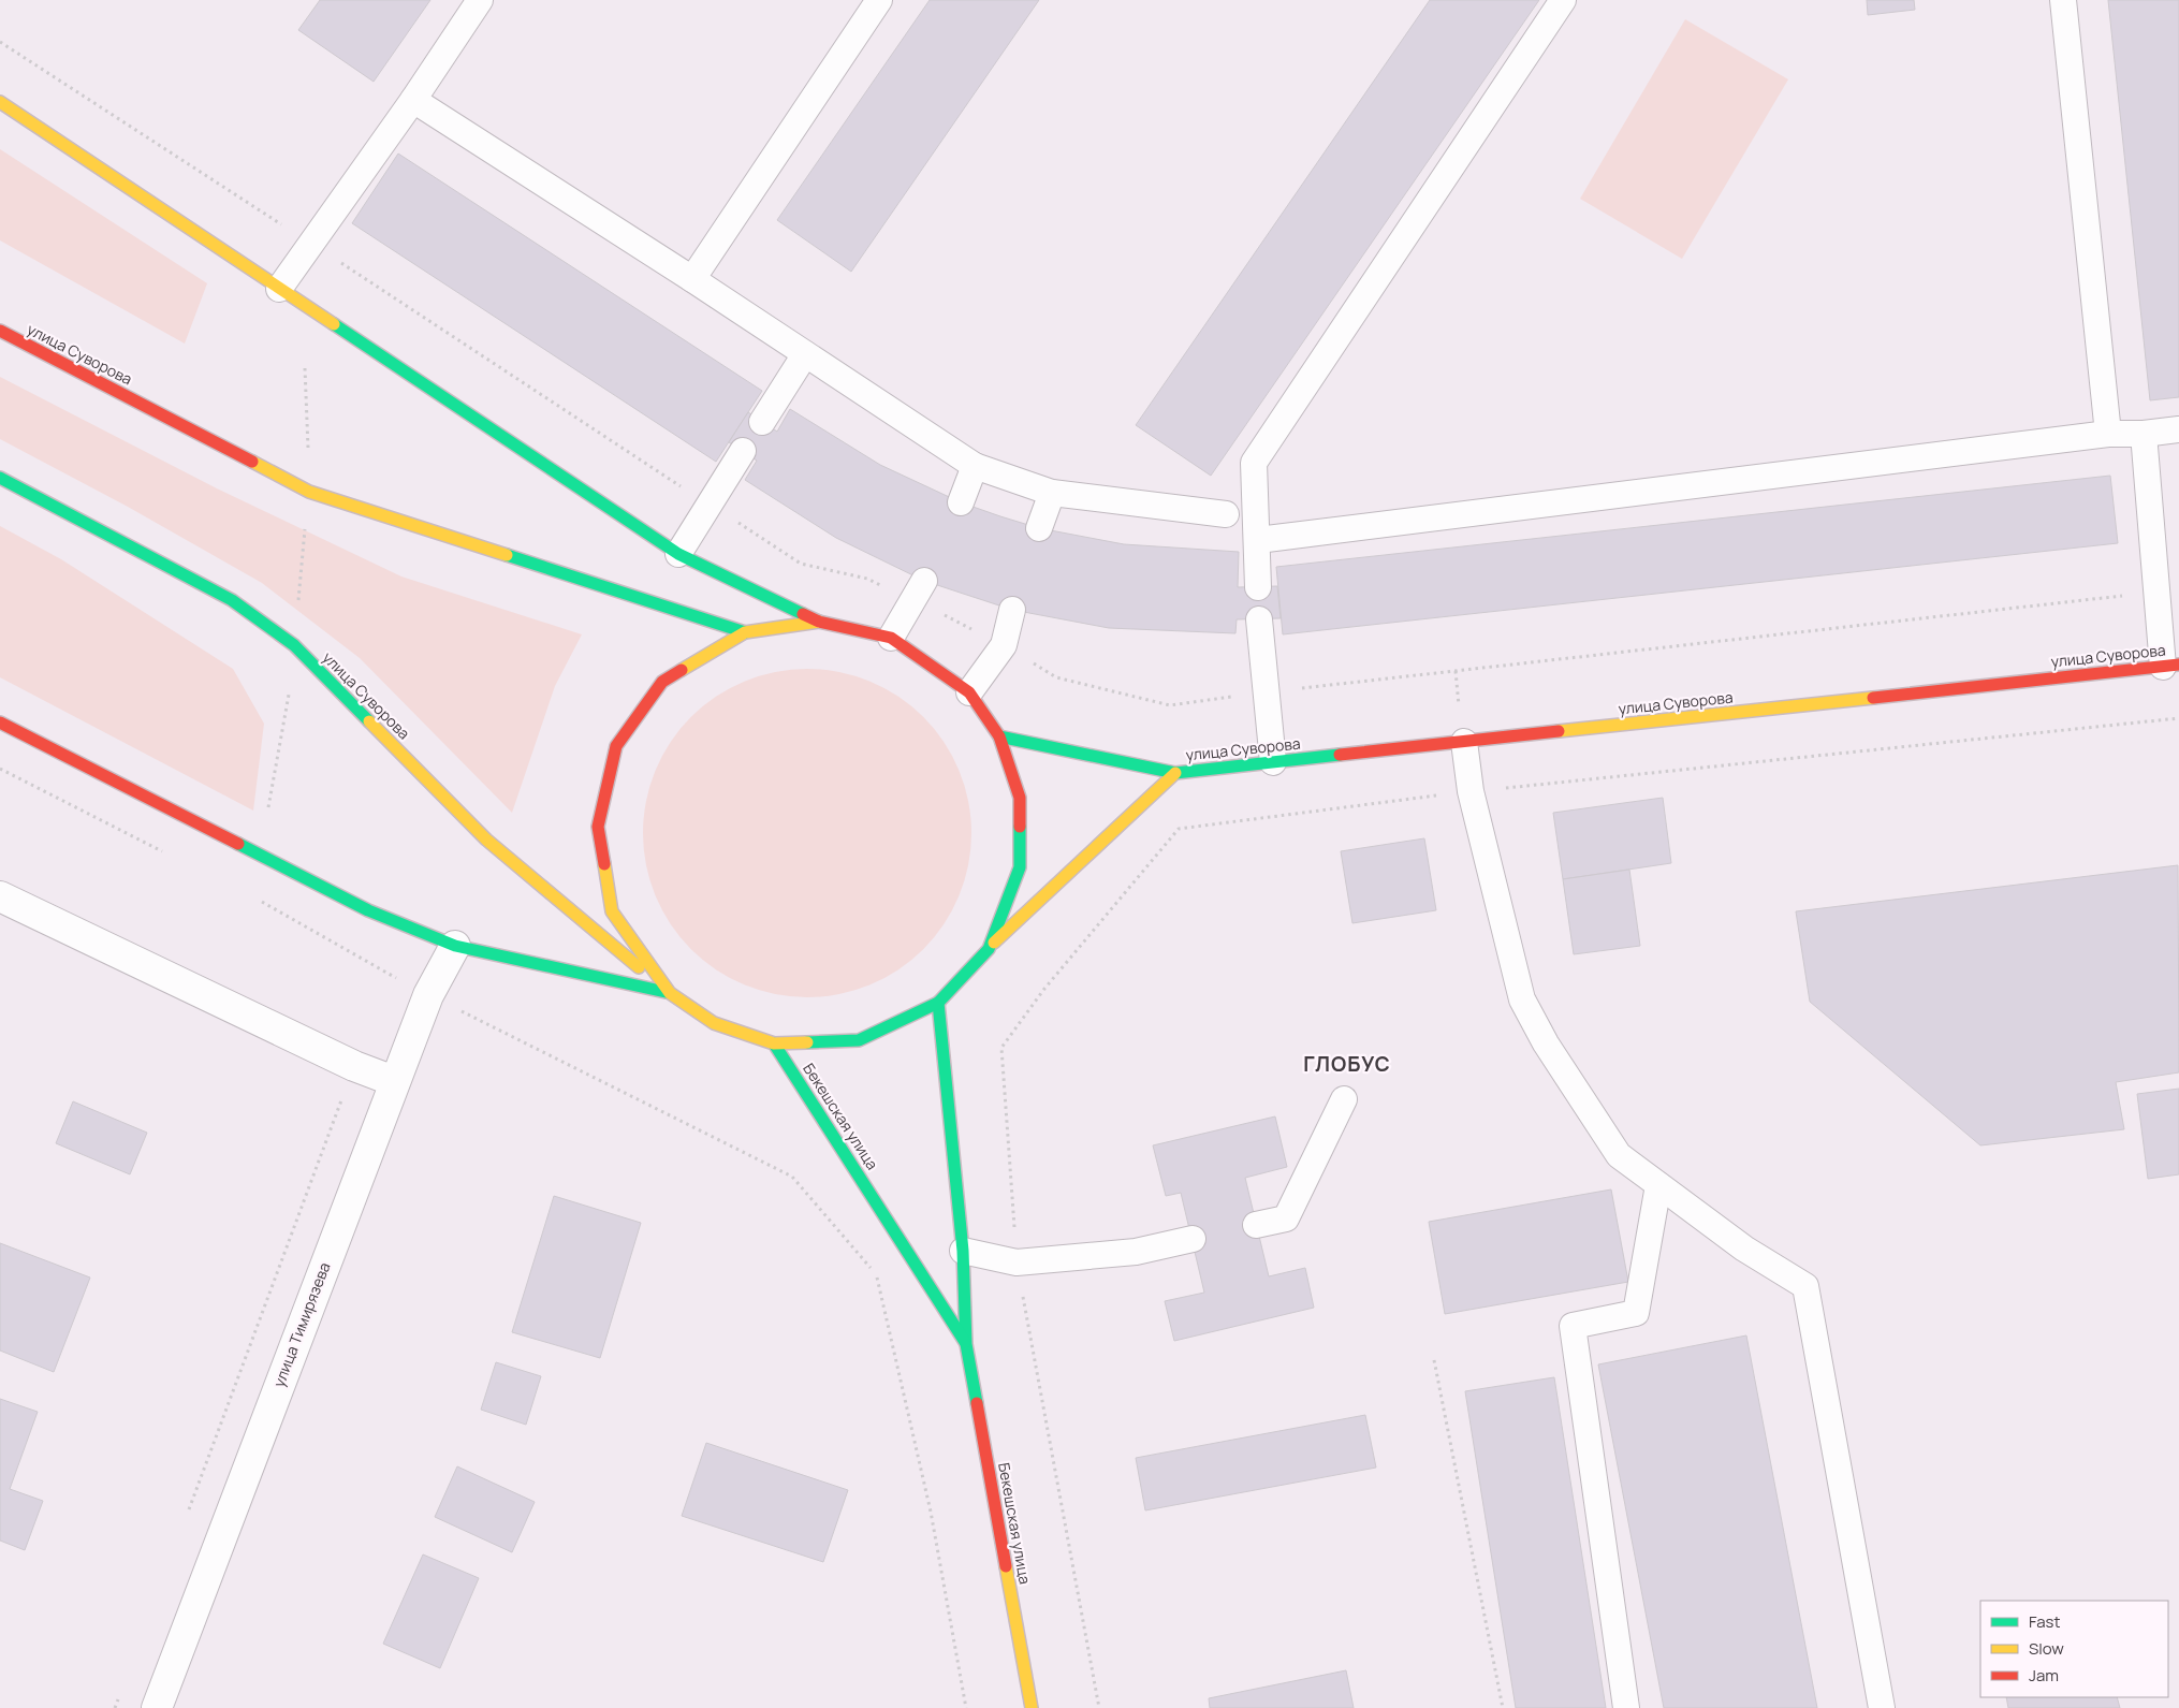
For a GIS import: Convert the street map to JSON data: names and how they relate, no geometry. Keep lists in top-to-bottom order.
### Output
{
  "streets": {
    "main road": ["улица Суворова", "Бекешская улица"],
    "street": ["улица Тимирязева"]
  },
  "crossings": [
    ["улица Суворова", "Бекешская улица"]
  ],
  "districts": ["ГЛОБУС"],
  "legend": ["Fast", "Slow", "Jam"]
}
